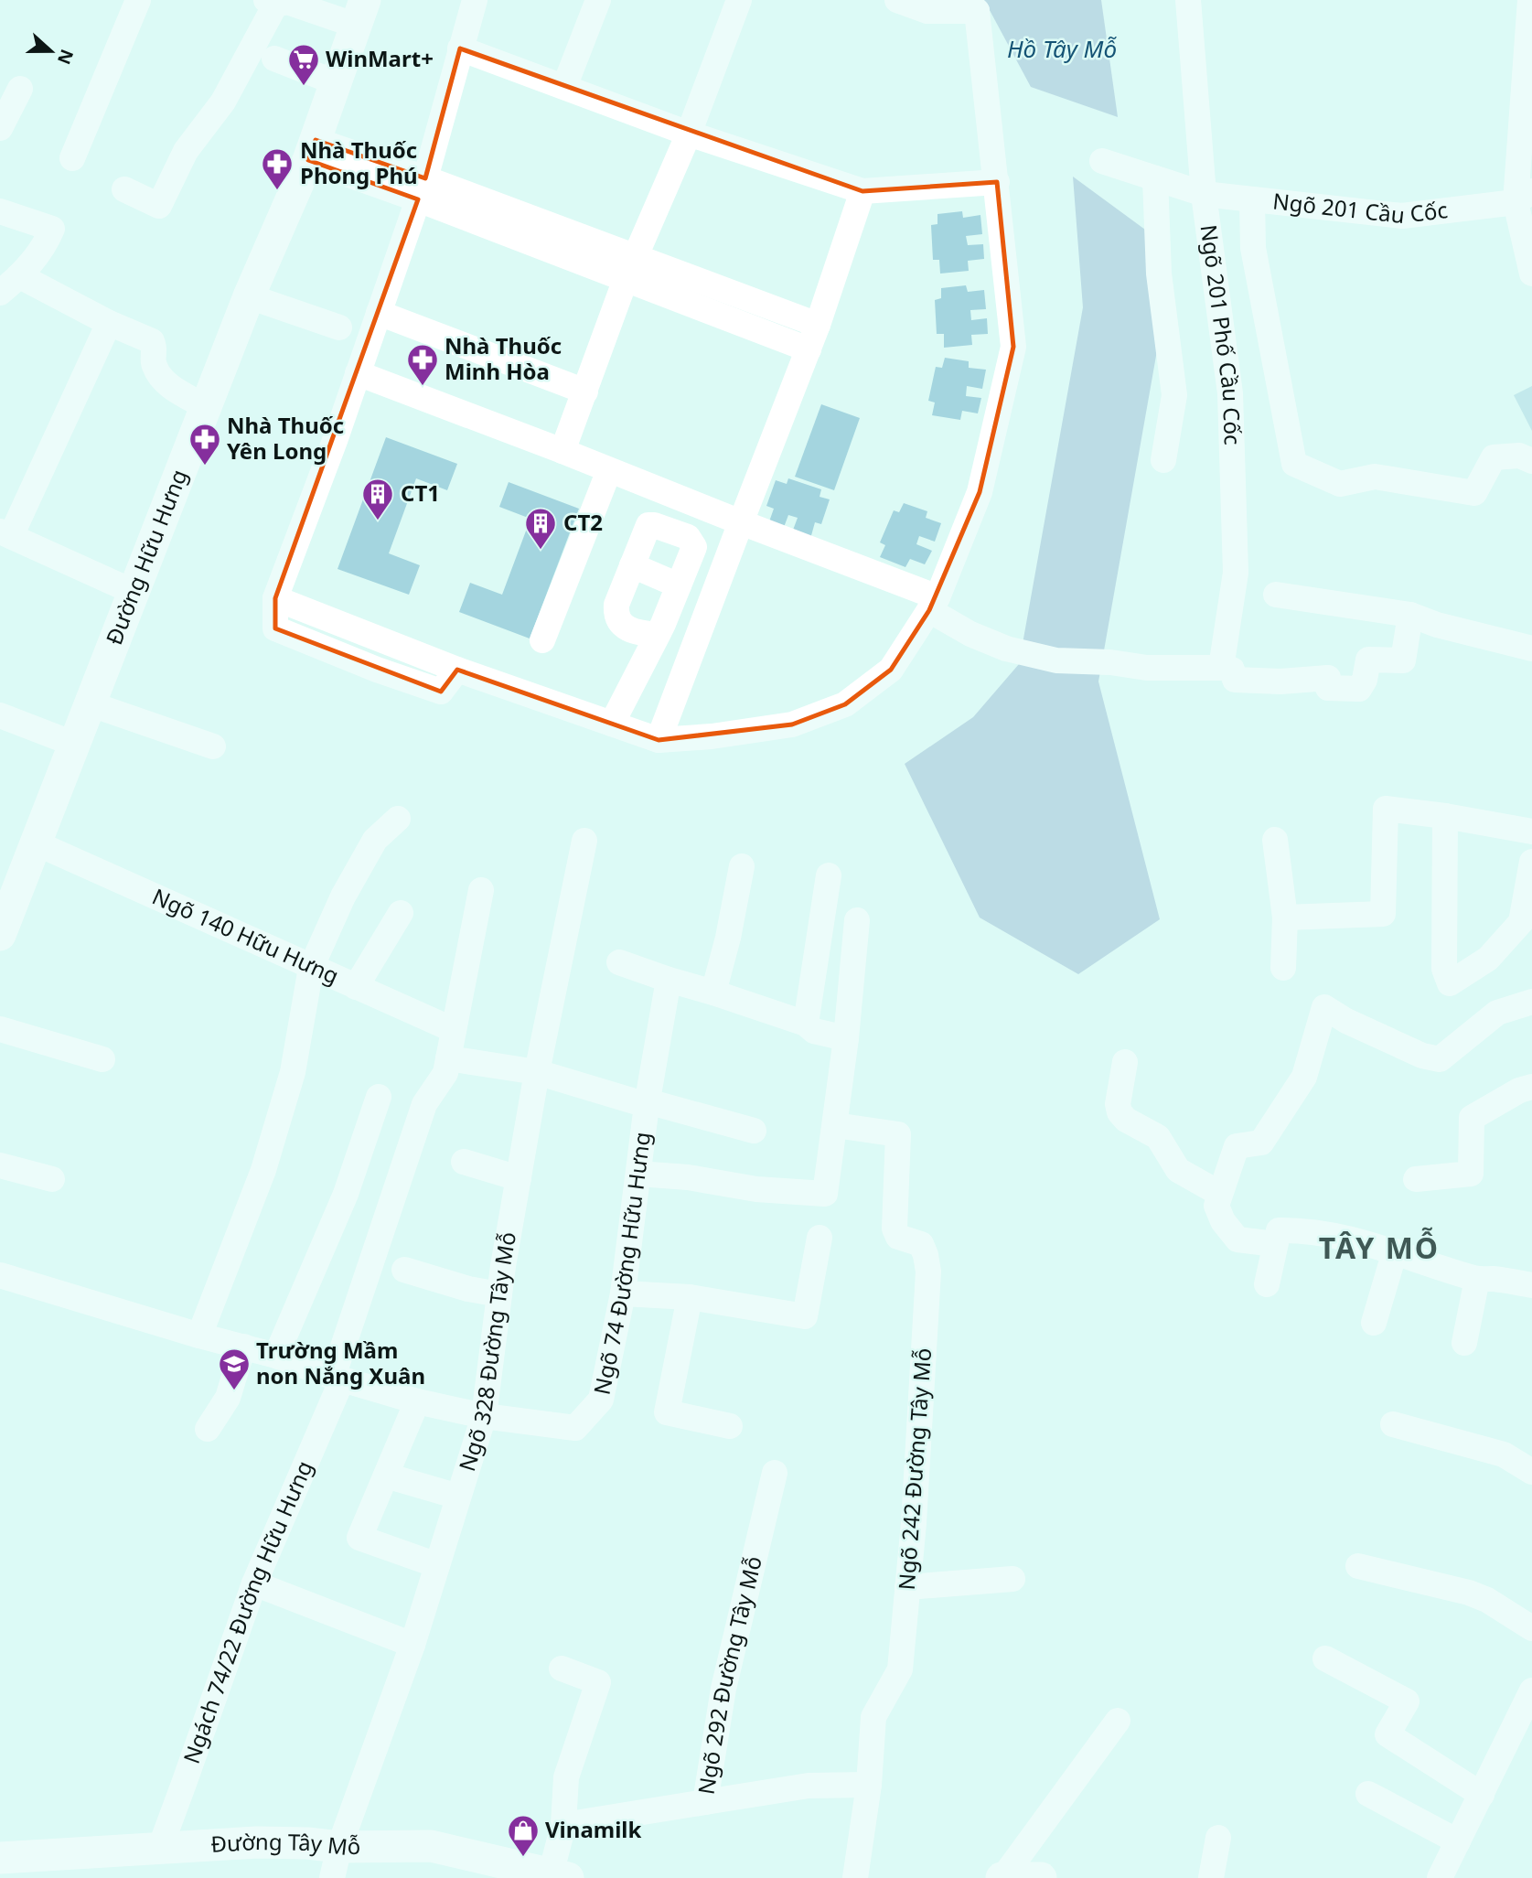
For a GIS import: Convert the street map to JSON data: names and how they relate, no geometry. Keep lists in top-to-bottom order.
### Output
{
  "streets": {
    "main road": ["Đường Hữu Hưng", "Đường Tây Mỗ"],
    "street": [
      "Ngõ 201 Cầu Cốc",
      "Ngõ 201 Phố Cầu Cốc",
      "Ngõ 140 Hữu Hưng",
      "Ngõ 74 Đường Hữu Hưng",
      "Ngõ 328 Đường Tây Mỗ",
      "Ngõ 242 Đường Tây Mỗ",
      "Ngách 74/22 Đường Hữu Hưng",
      "Ngõ 292 Đường Tây Mỗ"
    ]
  },
  "crossings": [
    ["Ngõ 201 Cầu Cốc", "Ngõ 201 Phố Cầu Cốc"],
    ["Đường Hữu Hưng", "Ngõ 140 Hữu Hưng"],
    ["Ngõ 140 Hữu Hưng", "Ngách 74/22 Đường Hữu Hưng"],
    ["Ngõ 74 Đường Hữu Hưng", "Ngõ 328 Đường Tây Mỗ"],
    ["Ngõ 74 Đường Hữu Hưng", "Ngách 74/22 Đường Hữu Hưng"],
    ["Ngõ 328 Đường Tây Mỗ", "Đường Tây Mỗ"],
    ["Ngách 74/22 Đường Hữu Hưng", "Đường Tây Mỗ"]
  ],
  "districts": ["TÂY MỖ"],
  "water": ["Hồ Tây Mỗ"],
  "places": {
    "supermarket": ["WinMart+"],
    "pharmacy": ["Nhà Thuốc Phong Phú", "Nhà Thuốc Minh Hòa", "Nhà Thuốc Yên Long"],
    "building": ["CT1", "CT2"],
    "school or university": ["Trường Mầm non Nắng Xuân"],
    "shop": ["Vinamilk"]
  },
  "north": "right"
}
